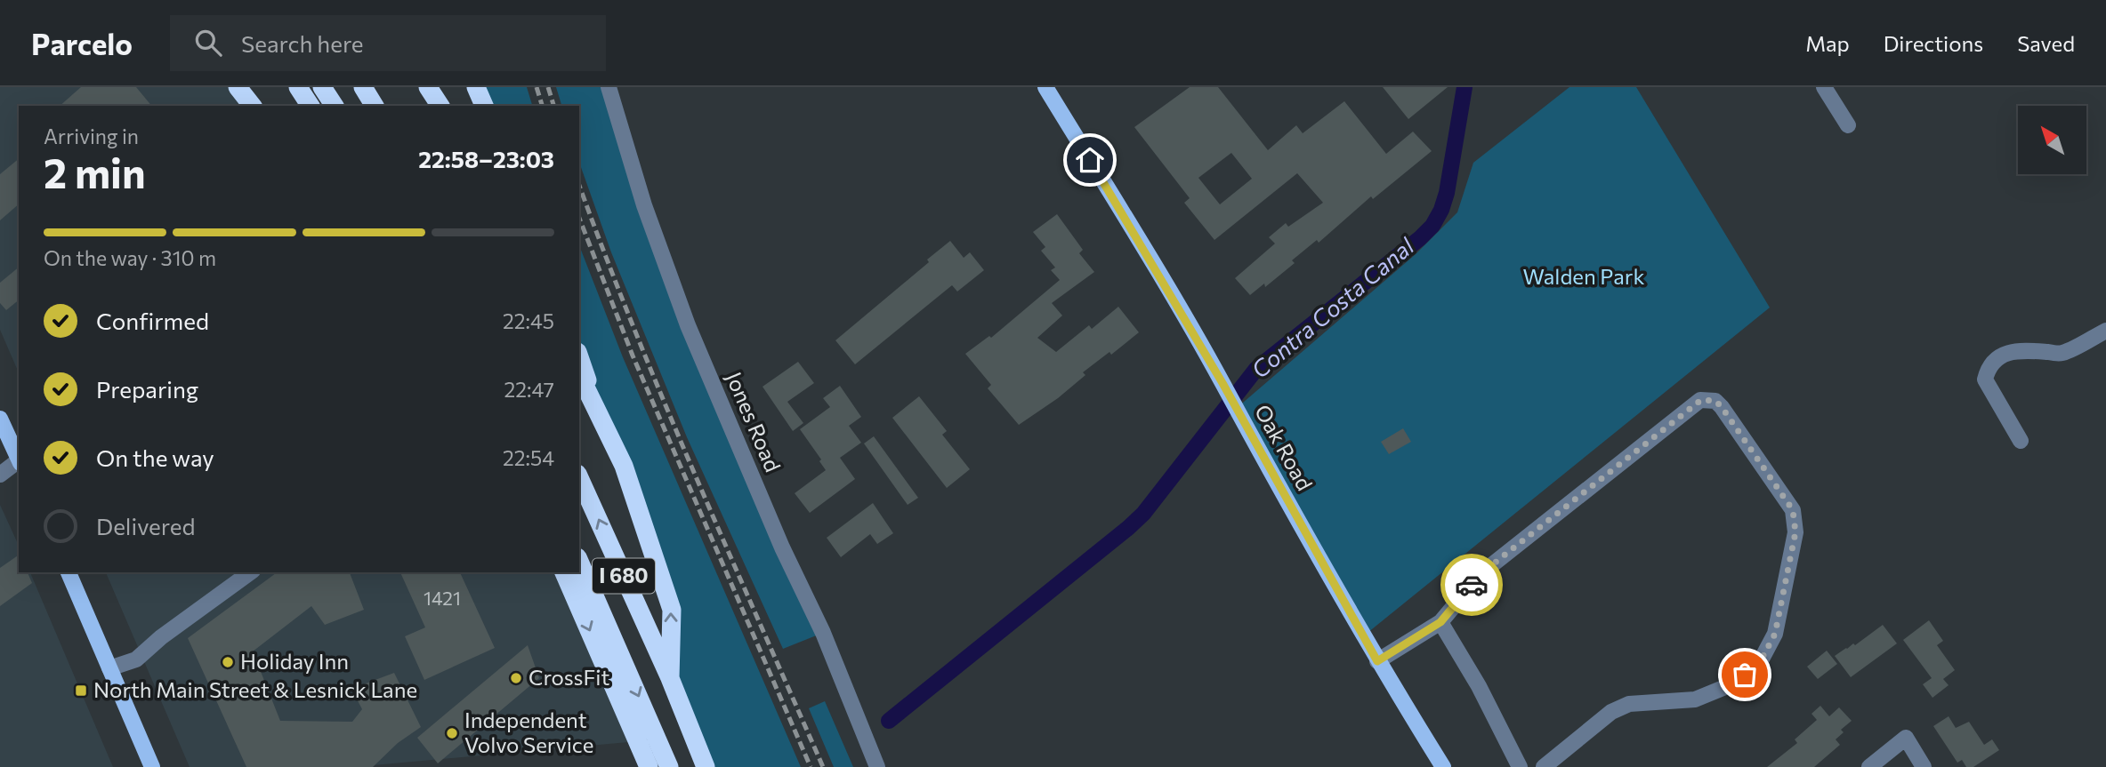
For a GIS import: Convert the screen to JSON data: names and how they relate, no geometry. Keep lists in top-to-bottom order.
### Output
{
  "streets": {
    "highway": ["I 680"],
    "main road": ["Oak Road"],
    "street": ["Jones Road"]
  },
  "water": ["Contra Costa Canal"],
  "parks": ["Walden Park"],
  "places": {
    "other": ["Holiday Inn", "CrossFit", "Independent Volvo Service"],
    "transit": ["North Main Street & Lesnick Lane"]
  },
  "house_numbers": ["1421"],
  "north": "top left",
  "page": {
    "header": "Parcelo",
    "search": "Search here",
    "nav": ["Map", "Directions", "Saved"],
    "heading": ["2 min", "Arriving in", "22:58–23:03"],
    "bar": "On the way · 310 m",
    "list": [
      ["Confirmed", "22:45"],
      ["Preparing", "22:47"],
      ["On the way", "22:54"],
      "Delivered"
    ]
  }
}
